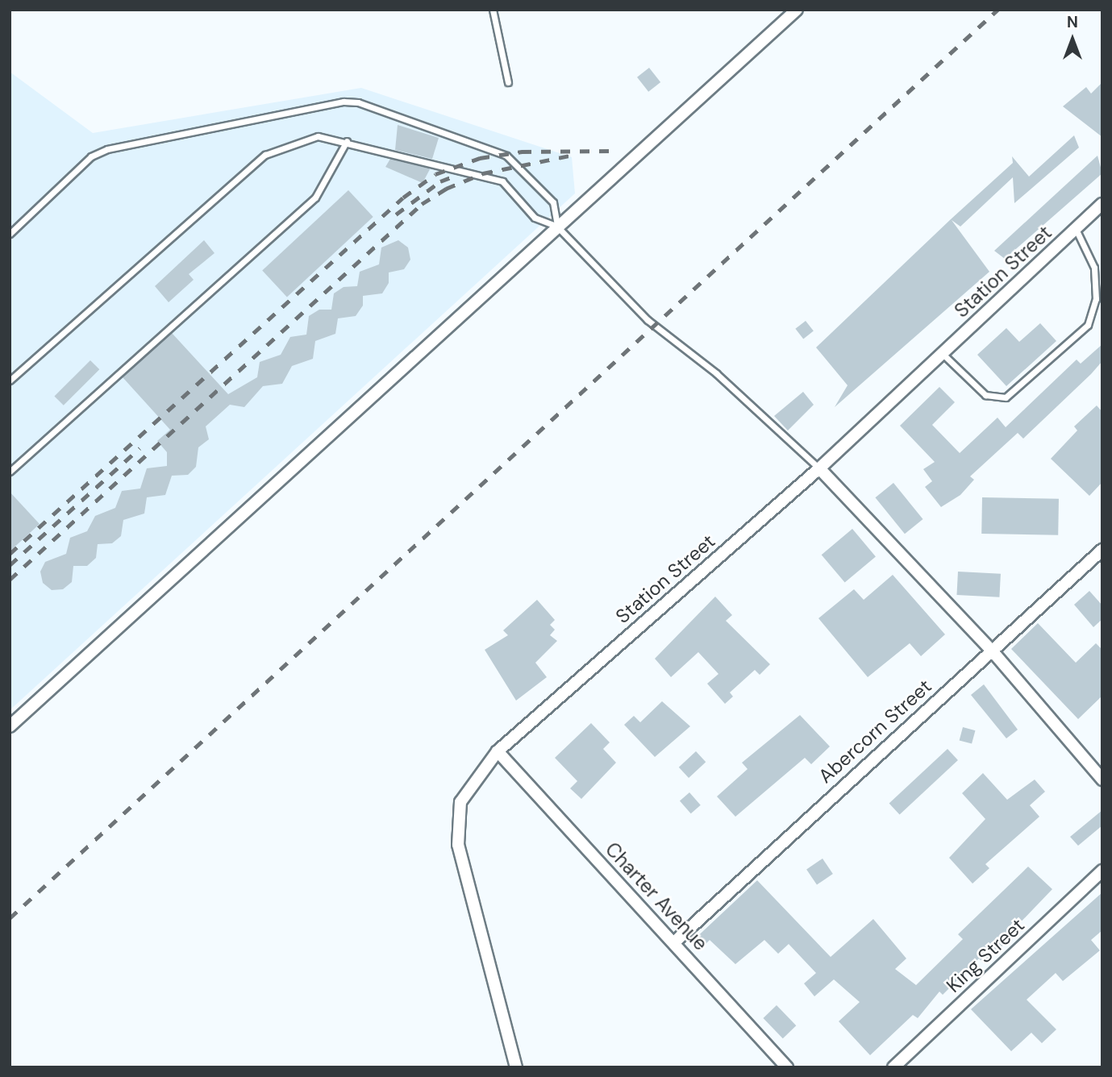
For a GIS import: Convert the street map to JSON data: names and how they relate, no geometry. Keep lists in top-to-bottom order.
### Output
{
  "streets": {
    "street": [
      "Station Street",
      "Abercorn Street",
      "Charter Avenue",
      "King Street"
    ]
  },
  "crossings": [
    ["Station Street", "Charter Avenue"],
    ["Abercorn Street", "Charter Avenue"]
  ],
  "north": "top"
}
